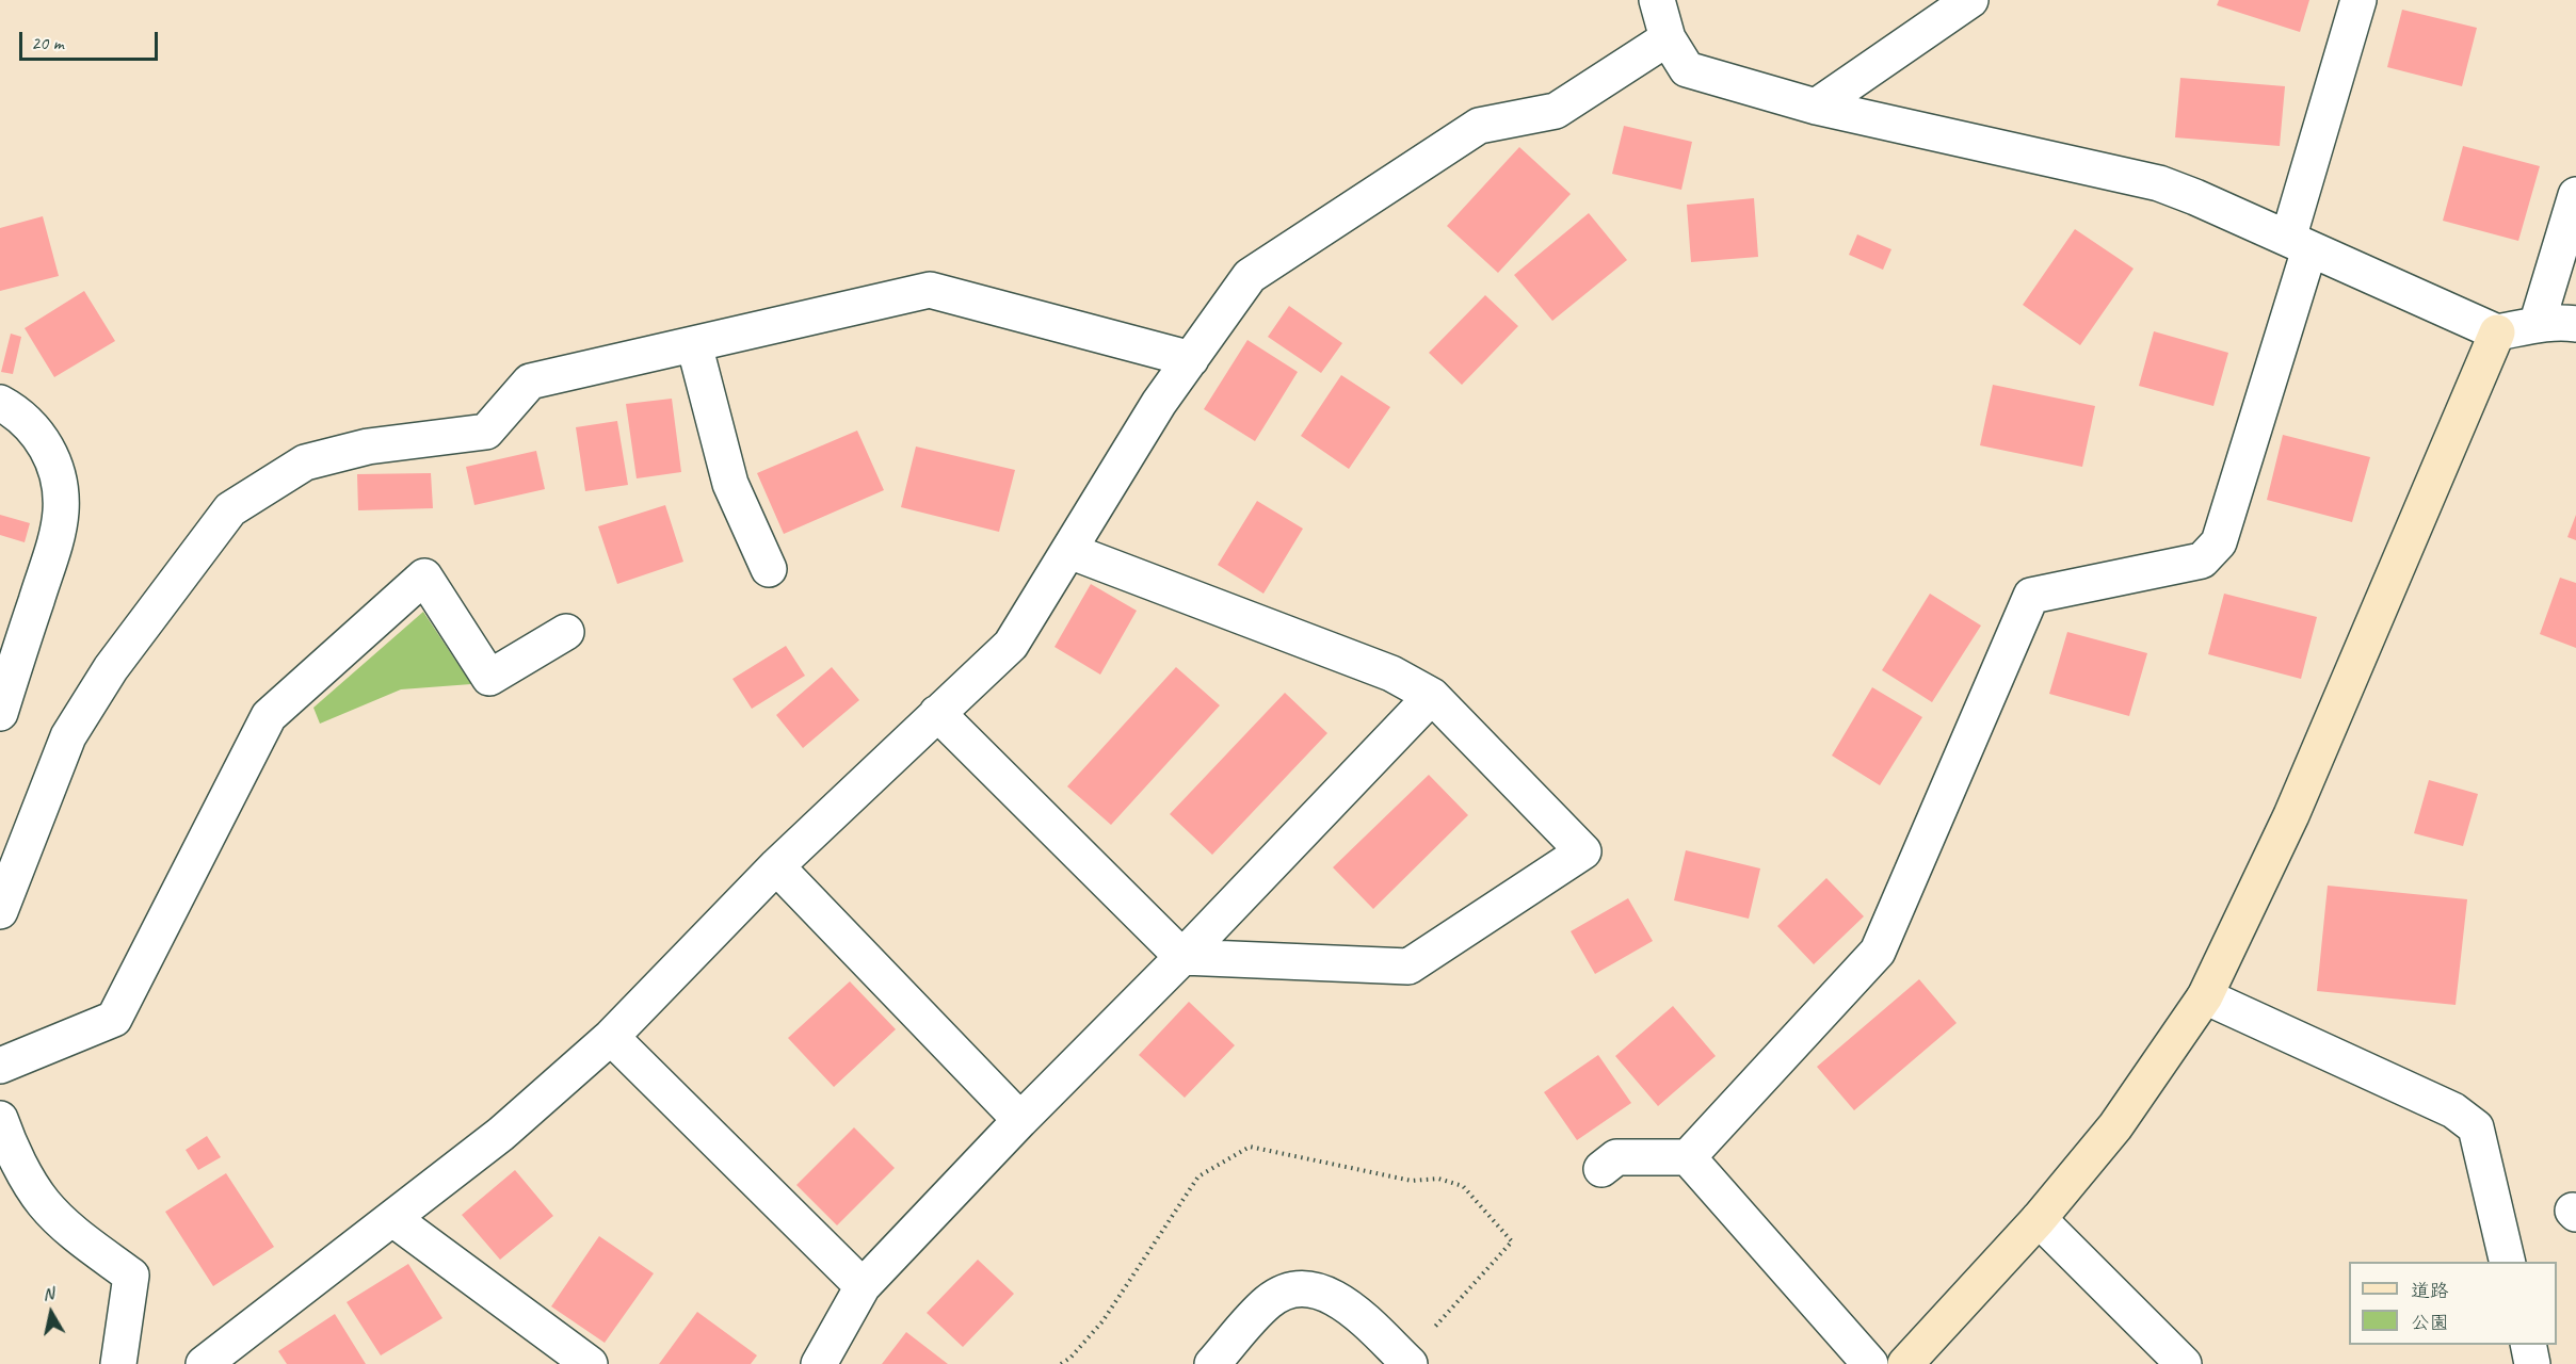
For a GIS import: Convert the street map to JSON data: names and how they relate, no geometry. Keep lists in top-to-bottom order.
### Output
{
  "legend": ["道路", "公園"],
  "scale_bar": "20 m",
  "north": "top"
}
